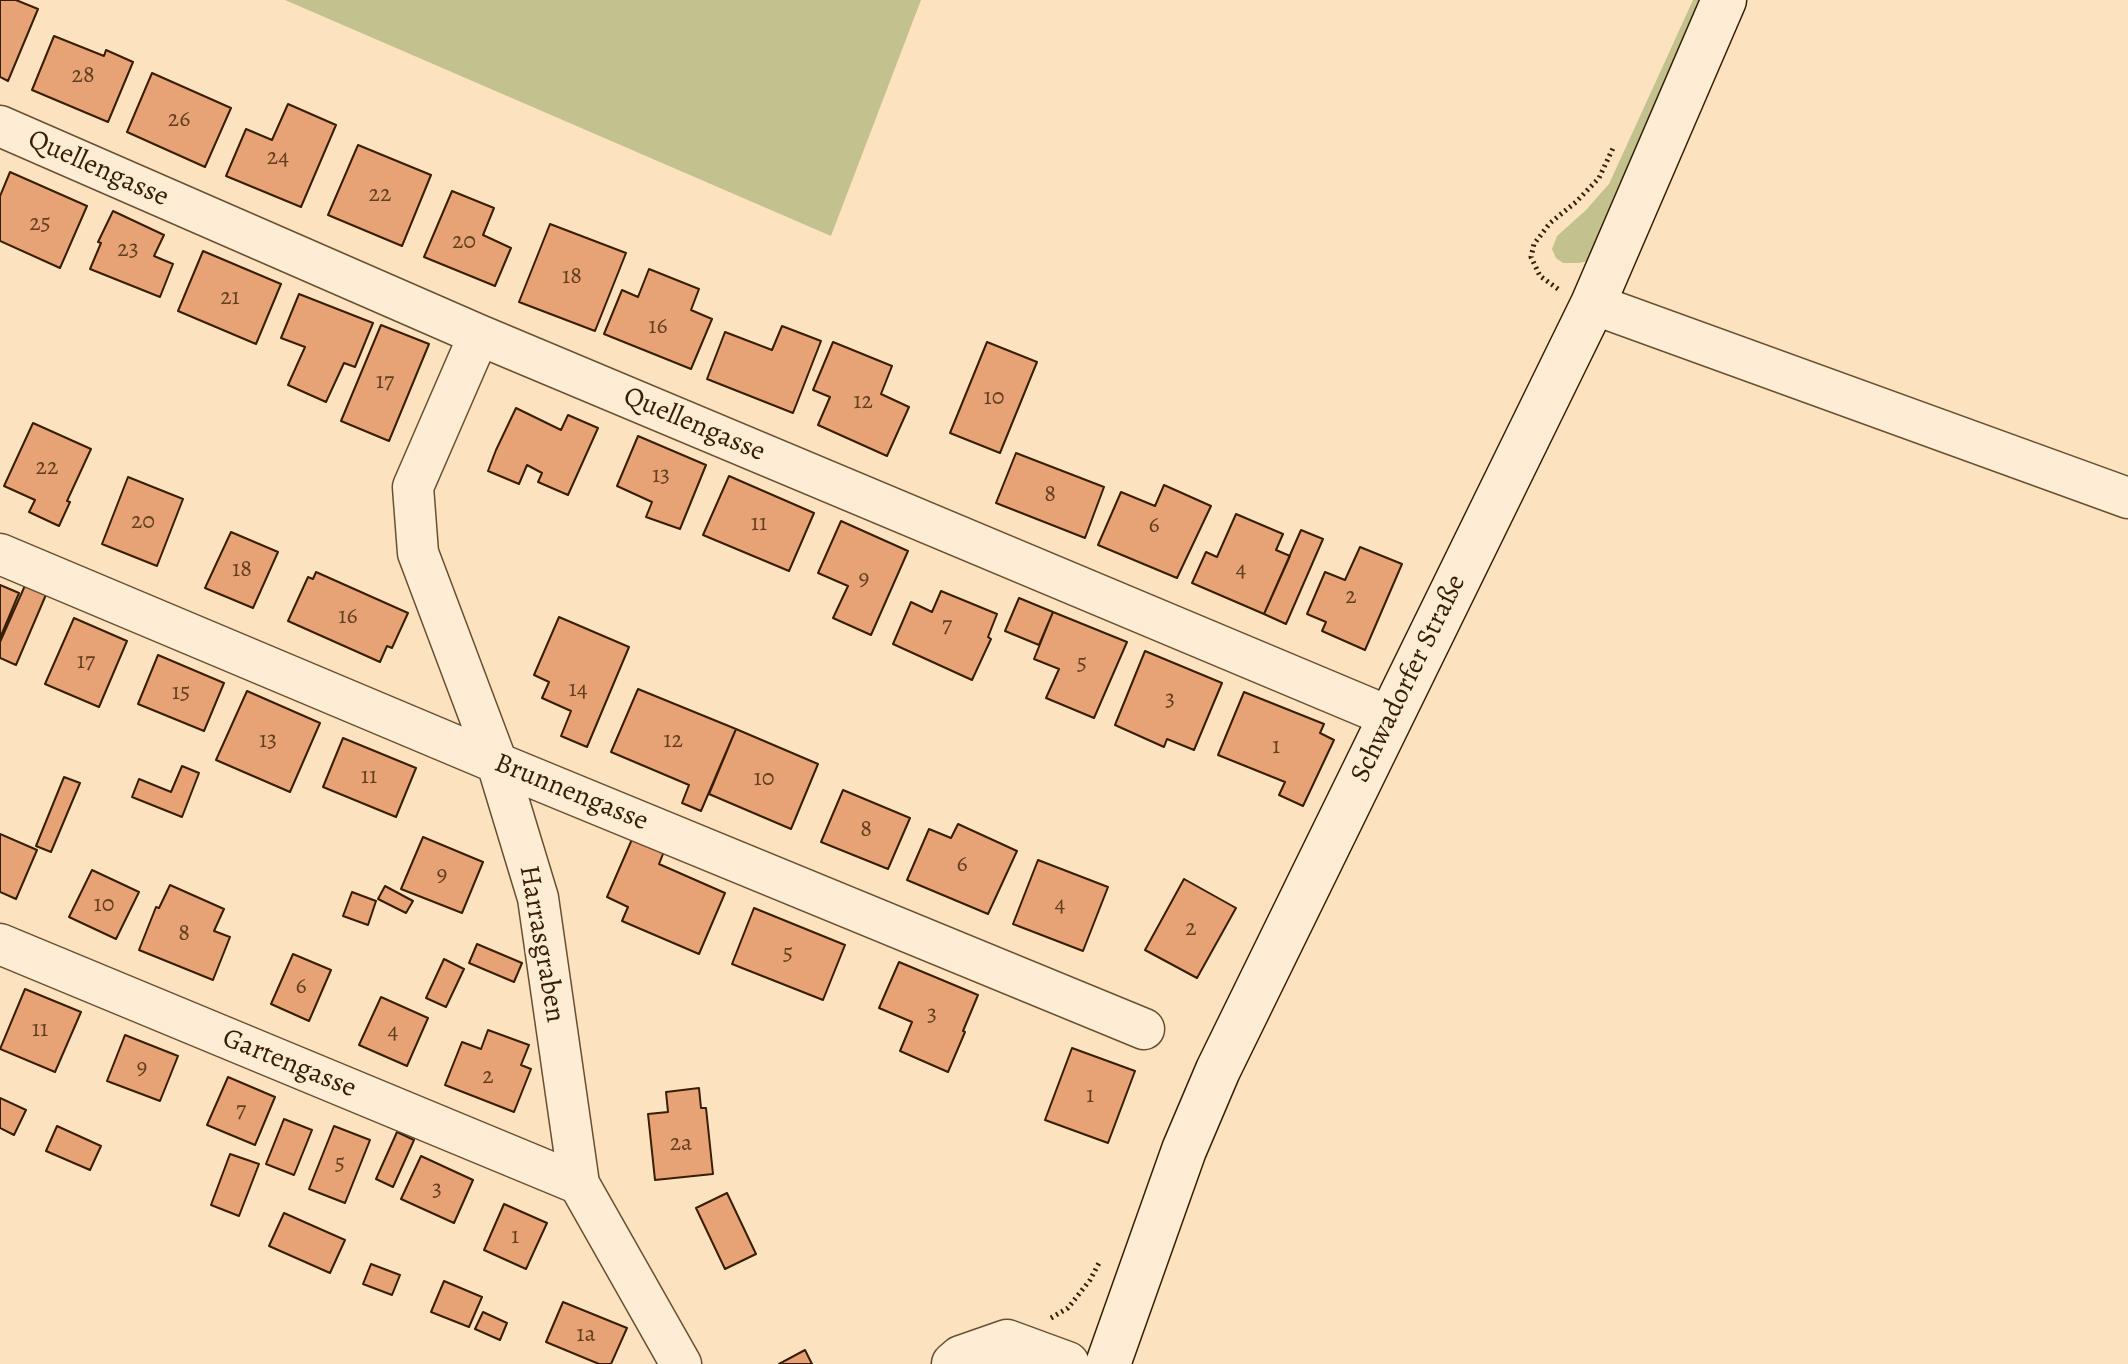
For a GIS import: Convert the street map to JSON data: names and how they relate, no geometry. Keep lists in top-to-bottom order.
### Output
{
  "streets": {
    "main road": ["Schwadorfer Straße"],
    "street": [
      "Quellengasse",
      "Brunnengasse",
      "Harrasgraben",
      "Gartengasse"
    ]
  },
  "crossings": [
    ["Quellengasse", "Schwadorfer Straße"],
    ["Quellengasse", "Harrasgraben"],
    ["Brunnengasse", "Harrasgraben"],
    ["Harrasgraben", "Gartengasse"]
  ],
  "house_numbers": [
    "28",
    "26",
    "24",
    "22",
    "25",
    "20",
    "23",
    "18",
    "21",
    "16",
    "17",
    "10",
    "12",
    "22",
    "13",
    "8",
    "20",
    "11",
    "6",
    "18",
    "4",
    "9",
    "2",
    "16",
    "7",
    "17",
    "5",
    "14",
    "15",
    "3",
    "13",
    "12",
    "1",
    "11",
    "10",
    "8",
    "6",
    "9",
    "10",
    "4",
    "2",
    "8",
    "5",
    "6",
    "3",
    "11",
    "4",
    "9",
    "2",
    "1",
    "7",
    "2a",
    "5",
    "3",
    "1",
    "1a"
  ]
}
